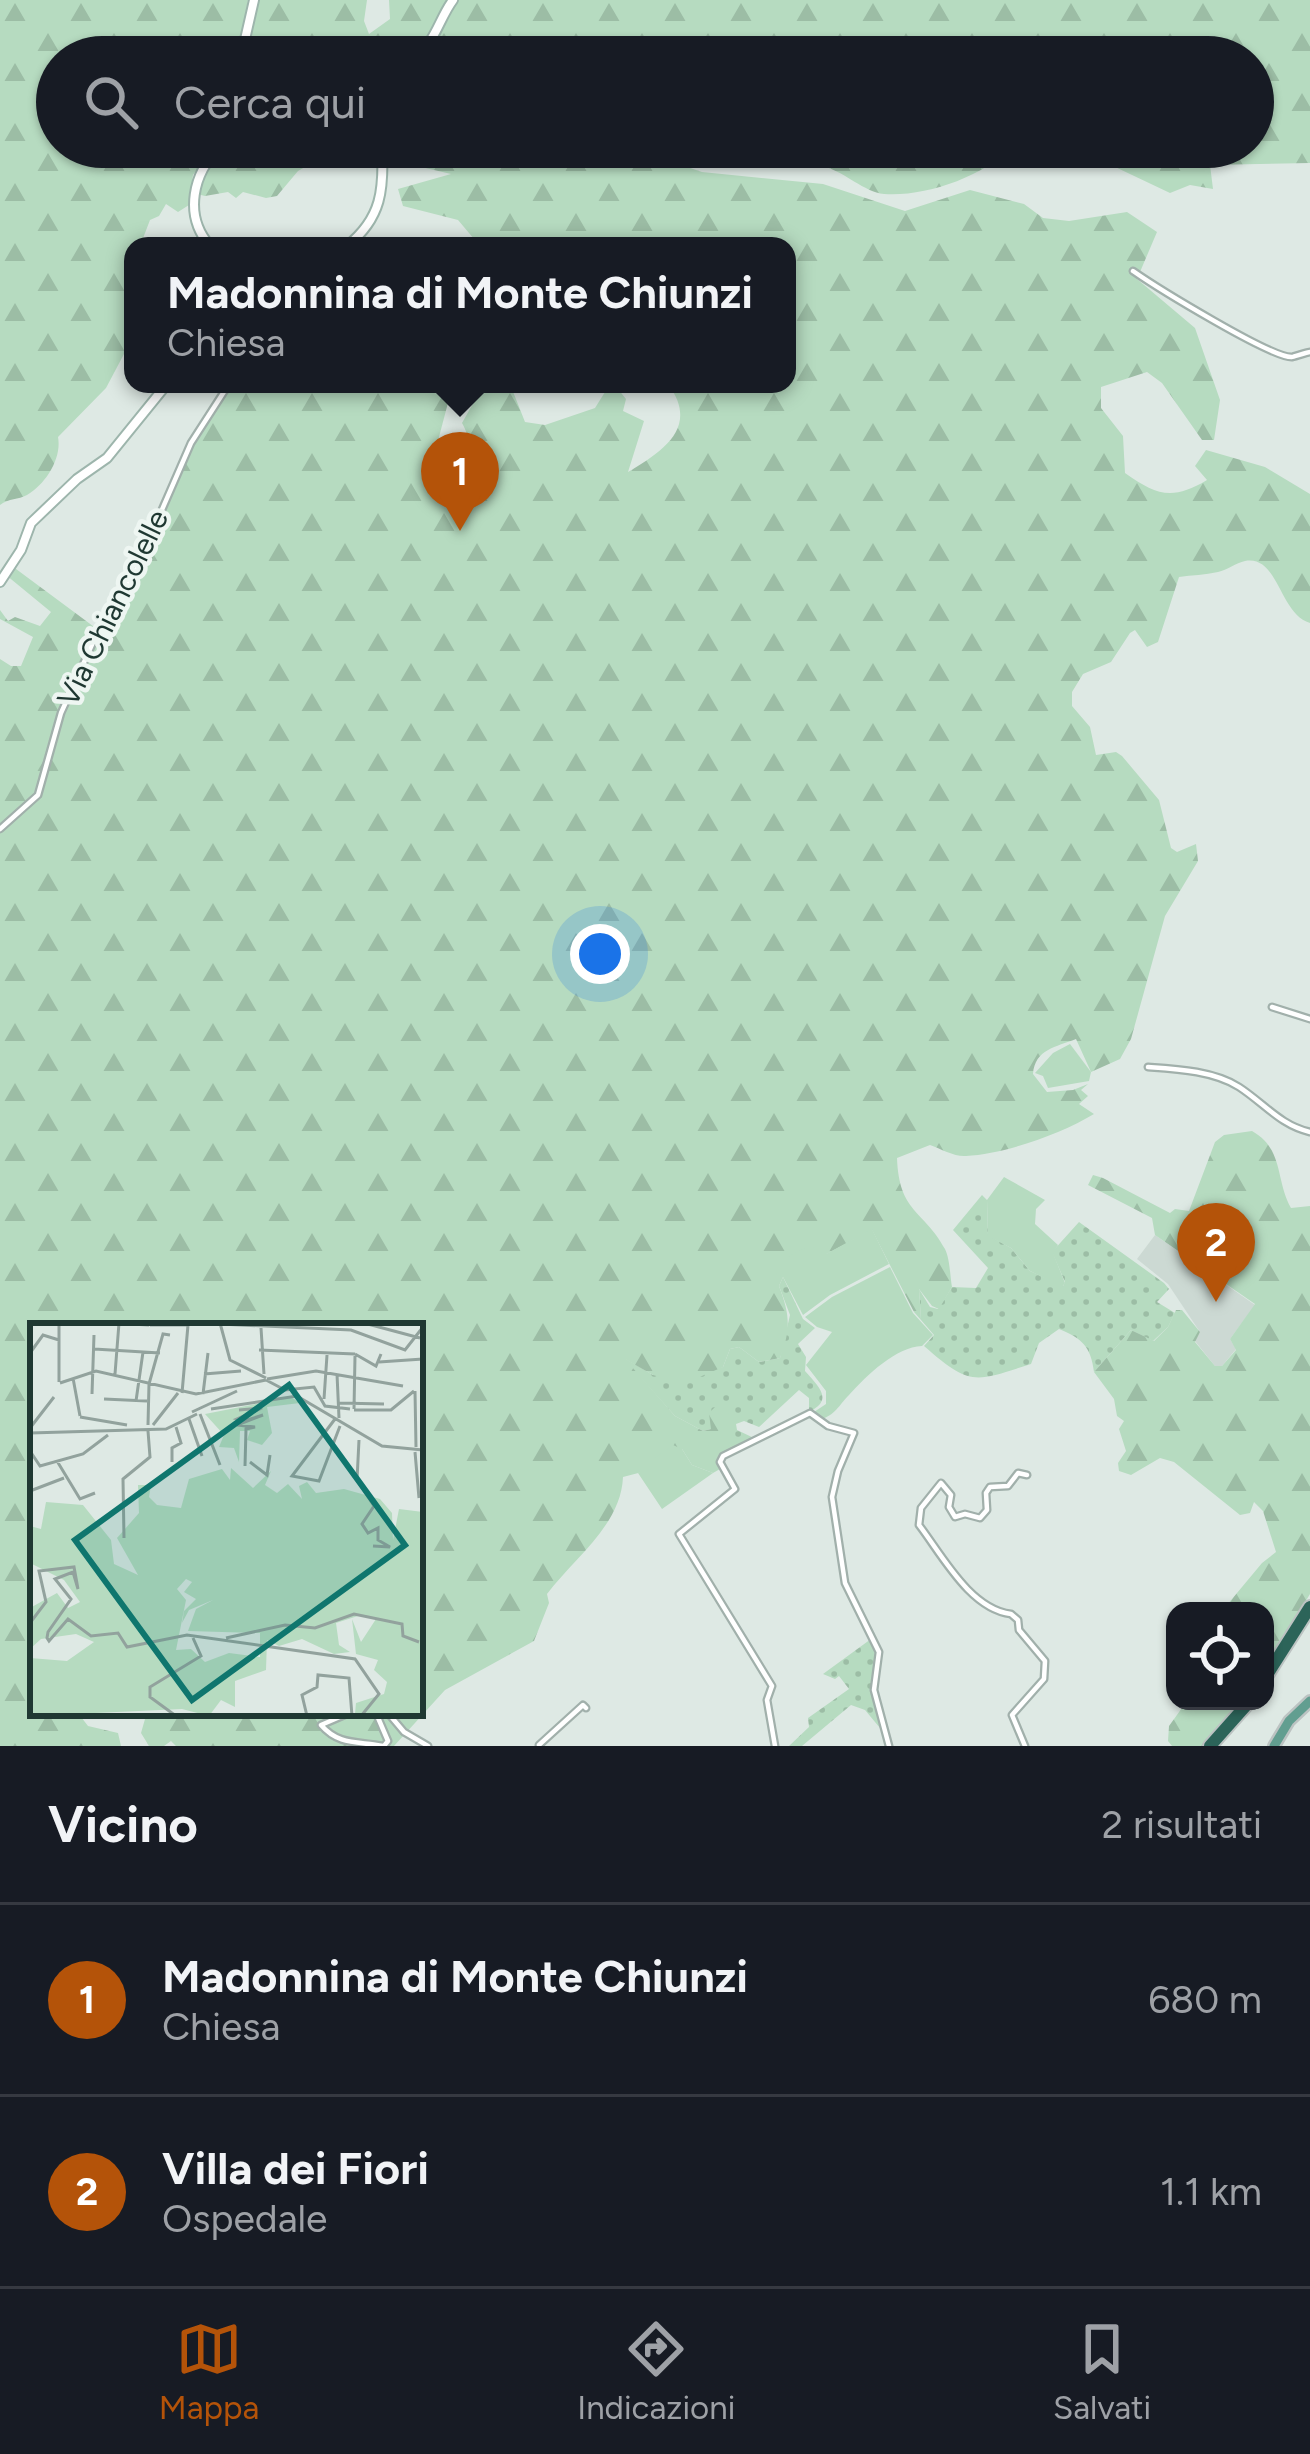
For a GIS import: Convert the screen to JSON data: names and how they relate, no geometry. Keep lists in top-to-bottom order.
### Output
{
  "streets": {
    "street": ["Via Chiancolelle"]
  },
  "page": {
    "search": "Cerca qui",
    "popup": ["Madonnina di Monte Chiunzi", "Chiesa"],
    "pins": ["1", "2"],
    "heading": ["Vicino", "2 risultati"],
    "list": [
      {
        "mark": "1",
        "name": "Madonnina di Monte Chiunzi",
        "note": "Chiesa",
        "value": "680 m"
      },
      {
        "mark": "2",
        "name": "Villa dei Fiori",
        "note": "Ospedale",
        "value": "1.1 km"
      }
    ],
    "nav": ["Mappa", "Indicazioni", "Salvati"]
  }
}
